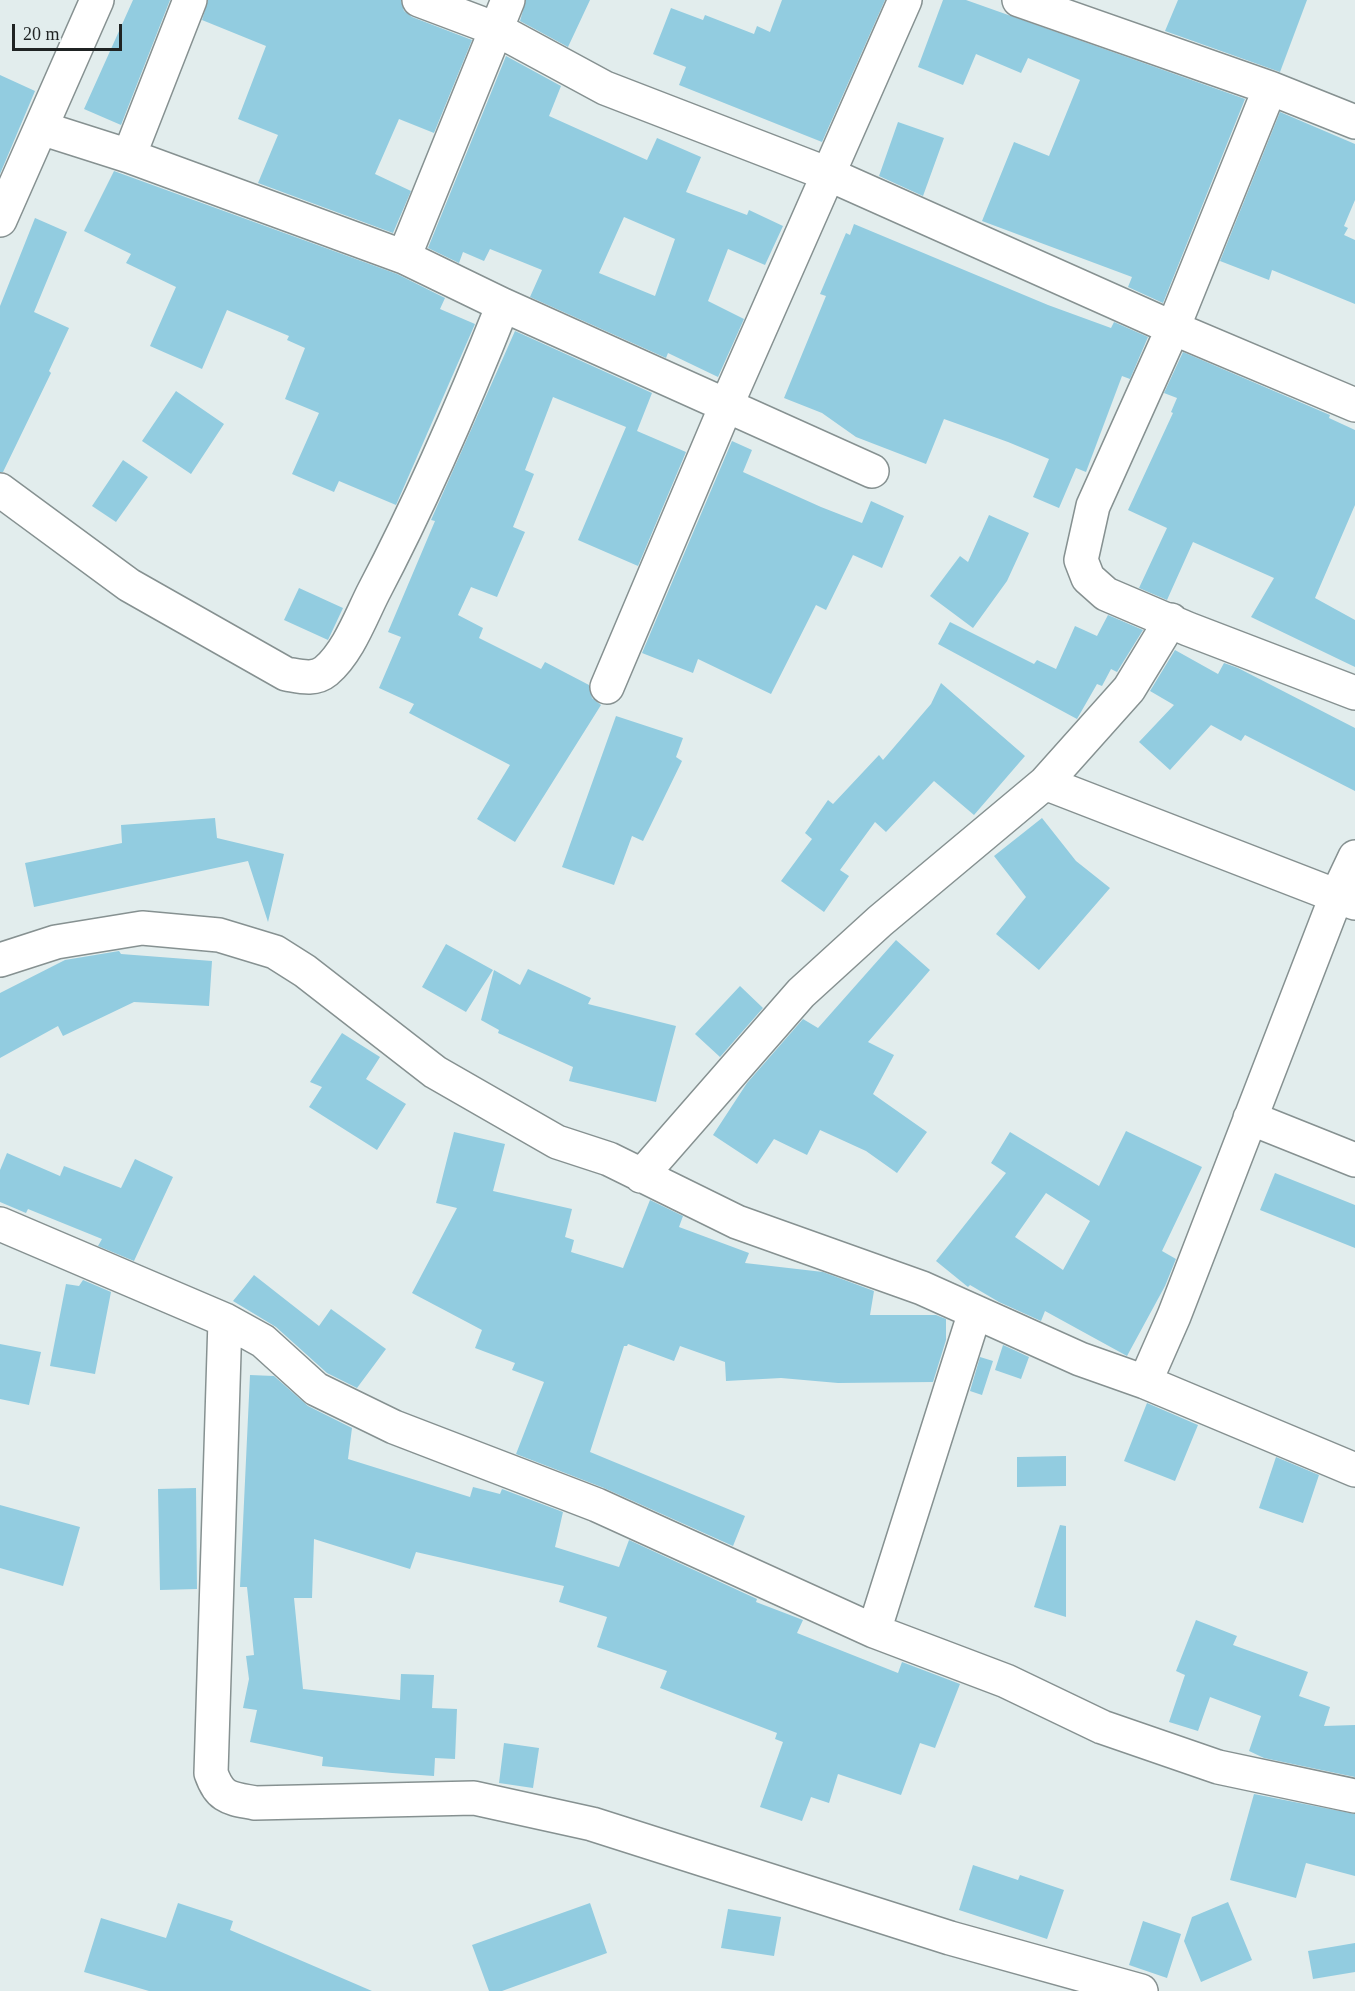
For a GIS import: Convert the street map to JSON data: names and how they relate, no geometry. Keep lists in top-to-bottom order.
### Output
{
  "scale_bar": "20 m"
}
